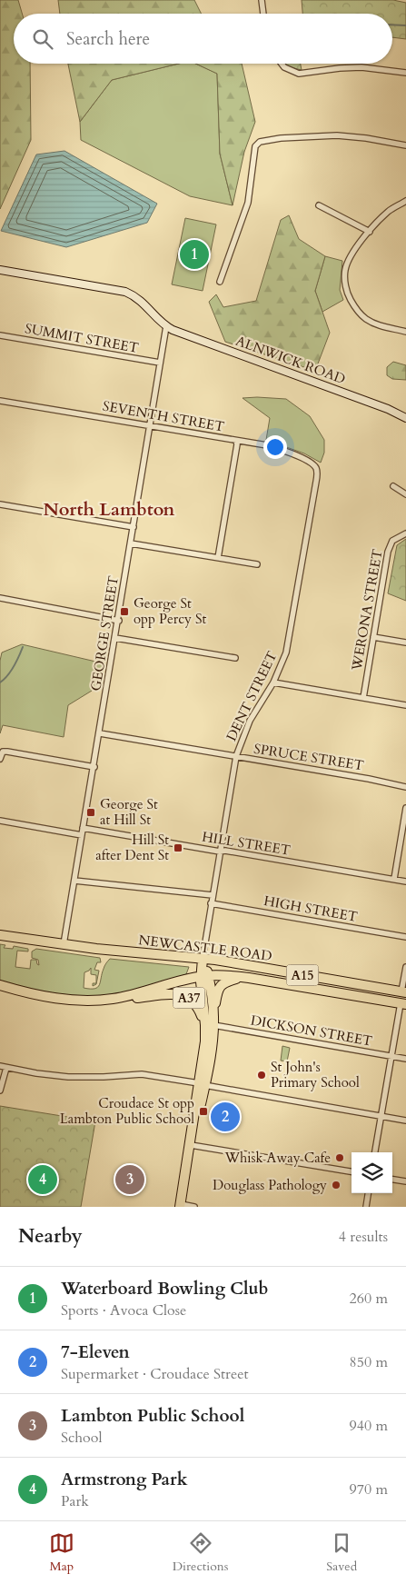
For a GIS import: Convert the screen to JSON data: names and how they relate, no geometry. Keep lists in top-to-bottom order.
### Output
{
  "streets": {
    "highway": ["NEWCASTLE ROAD", "A15", "A37"],
    "street": [
      "SUMMIT STREET",
      "ALNWICK ROAD",
      "SEVENTH STREET",
      "WERONA STREET",
      "GEORGE STREET",
      "DENT STREET",
      "SPRUCE STREET",
      "HILL STREET",
      "HIGH STREET",
      "DICKSON STREET"
    ]
  },
  "crossings": [
    ["SUMMIT STREET", "GEORGE STREET"],
    ["ALNWICK ROAD", "GEORGE STREET"],
    ["SEVENTH STREET", "GEORGE STREET"],
    ["SEVENTH STREET", "DENT STREET"],
    ["GEORGE STREET", "SPRUCE STREET"],
    ["GEORGE STREET", "HILL STREET"],
    ["GEORGE STREET", "NEWCASTLE ROAD"],
    ["DENT STREET", "SPRUCE STREET"],
    ["DENT STREET", "HILL STREET"],
    ["DENT STREET", "HIGH STREET"],
    ["DENT STREET", "NEWCASTLE ROAD"],
    ["DENT STREET", "A37"],
    ["NEWCASTLE ROAD", "A37"],
    ["A37", "DICKSON STREET"]
  ],
  "districts": ["North Lambton"],
  "places": {
    "transit": [
      "George St opp Percy St",
      "George St at Hill St",
      "Hill St after Dent St",
      "Croudace St opp Lambton Public School"
    ],
    "other": ["St John's Primary School", "Whisk Away Cafe", "Douglass Pathology"]
  },
  "page": {
    "search": "Search here",
    "pins": [
      "1",
      "2",
      "3",
      "4"
    ],
    "heading": ["Nearby", "4 results"],
    "list": [
      {
        "mark": "1",
        "name": "Waterboard Bowling Club",
        "note": "Sports · Avoca Close",
        "value": "260 m"
      },
      {
        "mark": "2",
        "name": "7-Eleven",
        "note": "Supermarket · Croudace Street",
        "value": "850 m"
      },
      {
        "mark": "3",
        "name": "Lambton Public School",
        "note": "School",
        "value": "940 m"
      },
      {
        "mark": "4",
        "name": "Armstrong Park",
        "note": "Park",
        "value": "970 m"
      }
    ],
    "nav": ["Map", "Directions", "Saved"]
  }
}
